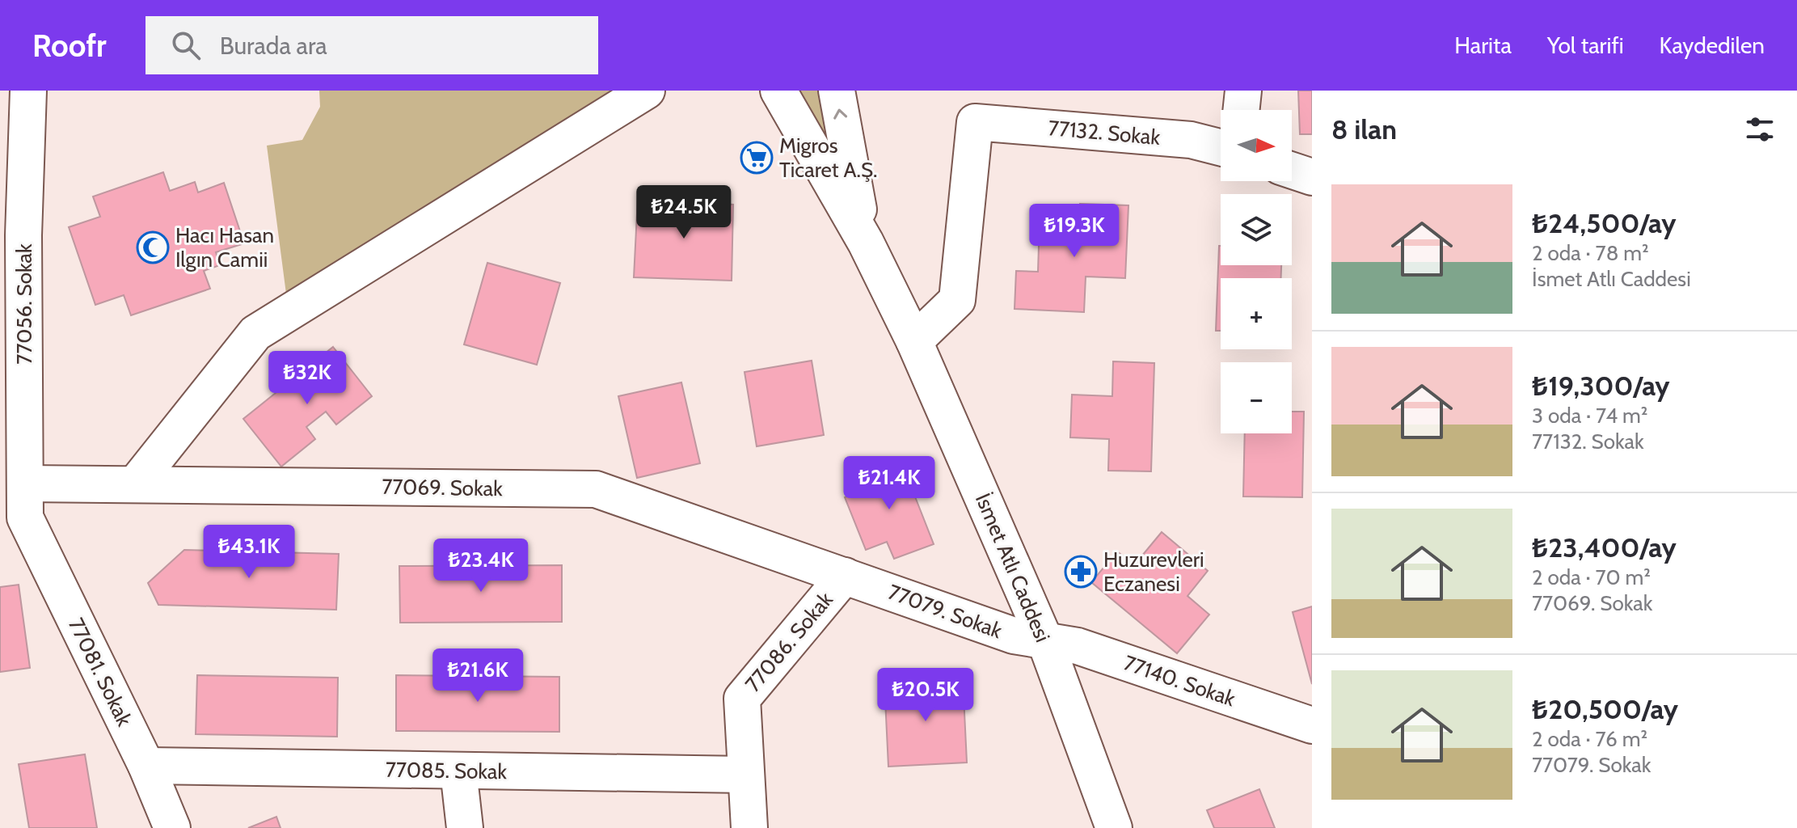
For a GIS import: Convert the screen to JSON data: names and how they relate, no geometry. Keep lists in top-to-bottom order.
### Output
{
  "streets": {
    "street": [
      "77132. Sokak",
      "77056. Sokak",
      "77069. Sokak",
      "İsmet Atlı Caddesi",
      "77079. Sokak",
      "77086. Sokak",
      "77081. Sokak",
      "77140. Sokak",
      "77085. Sokak"
    ]
  },
  "crossings": [
    ["77132. Sokak", "İsmet Atlı Caddesi"],
    ["77056. Sokak", "77069. Sokak"],
    ["77056. Sokak", "77081. Sokak"],
    ["77069. Sokak", "77079. Sokak"],
    ["77069. Sokak", "77086. Sokak"],
    ["77069. Sokak", "77081. Sokak"],
    ["İsmet Atlı Caddesi", "77079. Sokak"],
    ["İsmet Atlı Caddesi", "77140. Sokak"],
    ["77079. Sokak", "77086. Sokak"],
    ["77079. Sokak", "77140. Sokak"],
    ["77086. Sokak", "77085. Sokak"],
    ["77081. Sokak", "77085. Sokak"]
  ],
  "places": {
    "supermarket": ["Migros Ticaret A.Ş."],
    "mosque": ["Hacı Hasan Ilgın Camii"],
    "pharmacy": ["Huzurevleri Eczanesi"]
  },
  "north": "right",
  "page": {
    "header": "Roofr",
    "search": "Burada ara",
    "nav": ["Harita", "Yol tarifi", "Kaydedilen"],
    "heading": "8 ilan",
    "map_buttons": ["+", "−"],
    "list": [
      {
        "name": "₺24,500/ay",
        "note": "2 oda · 78 m² · İsmet Atlı Caddesi"
      },
      {
        "name": "₺19,300/ay",
        "note": "3 oda · 74 m² · 77132. Sokak"
      },
      {
        "name": "₺23,400/ay",
        "note": "2 oda · 70 m² · 77069. Sokak"
      },
      {
        "name": "₺20,500/ay",
        "note": "2 oda · 76 m² · 77079. Sokak"
      }
    ],
    "price": [
      "₺24.5K",
      "₺19.3K",
      "₺32K",
      "₺21.4K",
      "₺43.1K",
      "₺23.4K",
      "₺21.6K",
      "₺20.5K"
    ]
  }
}
